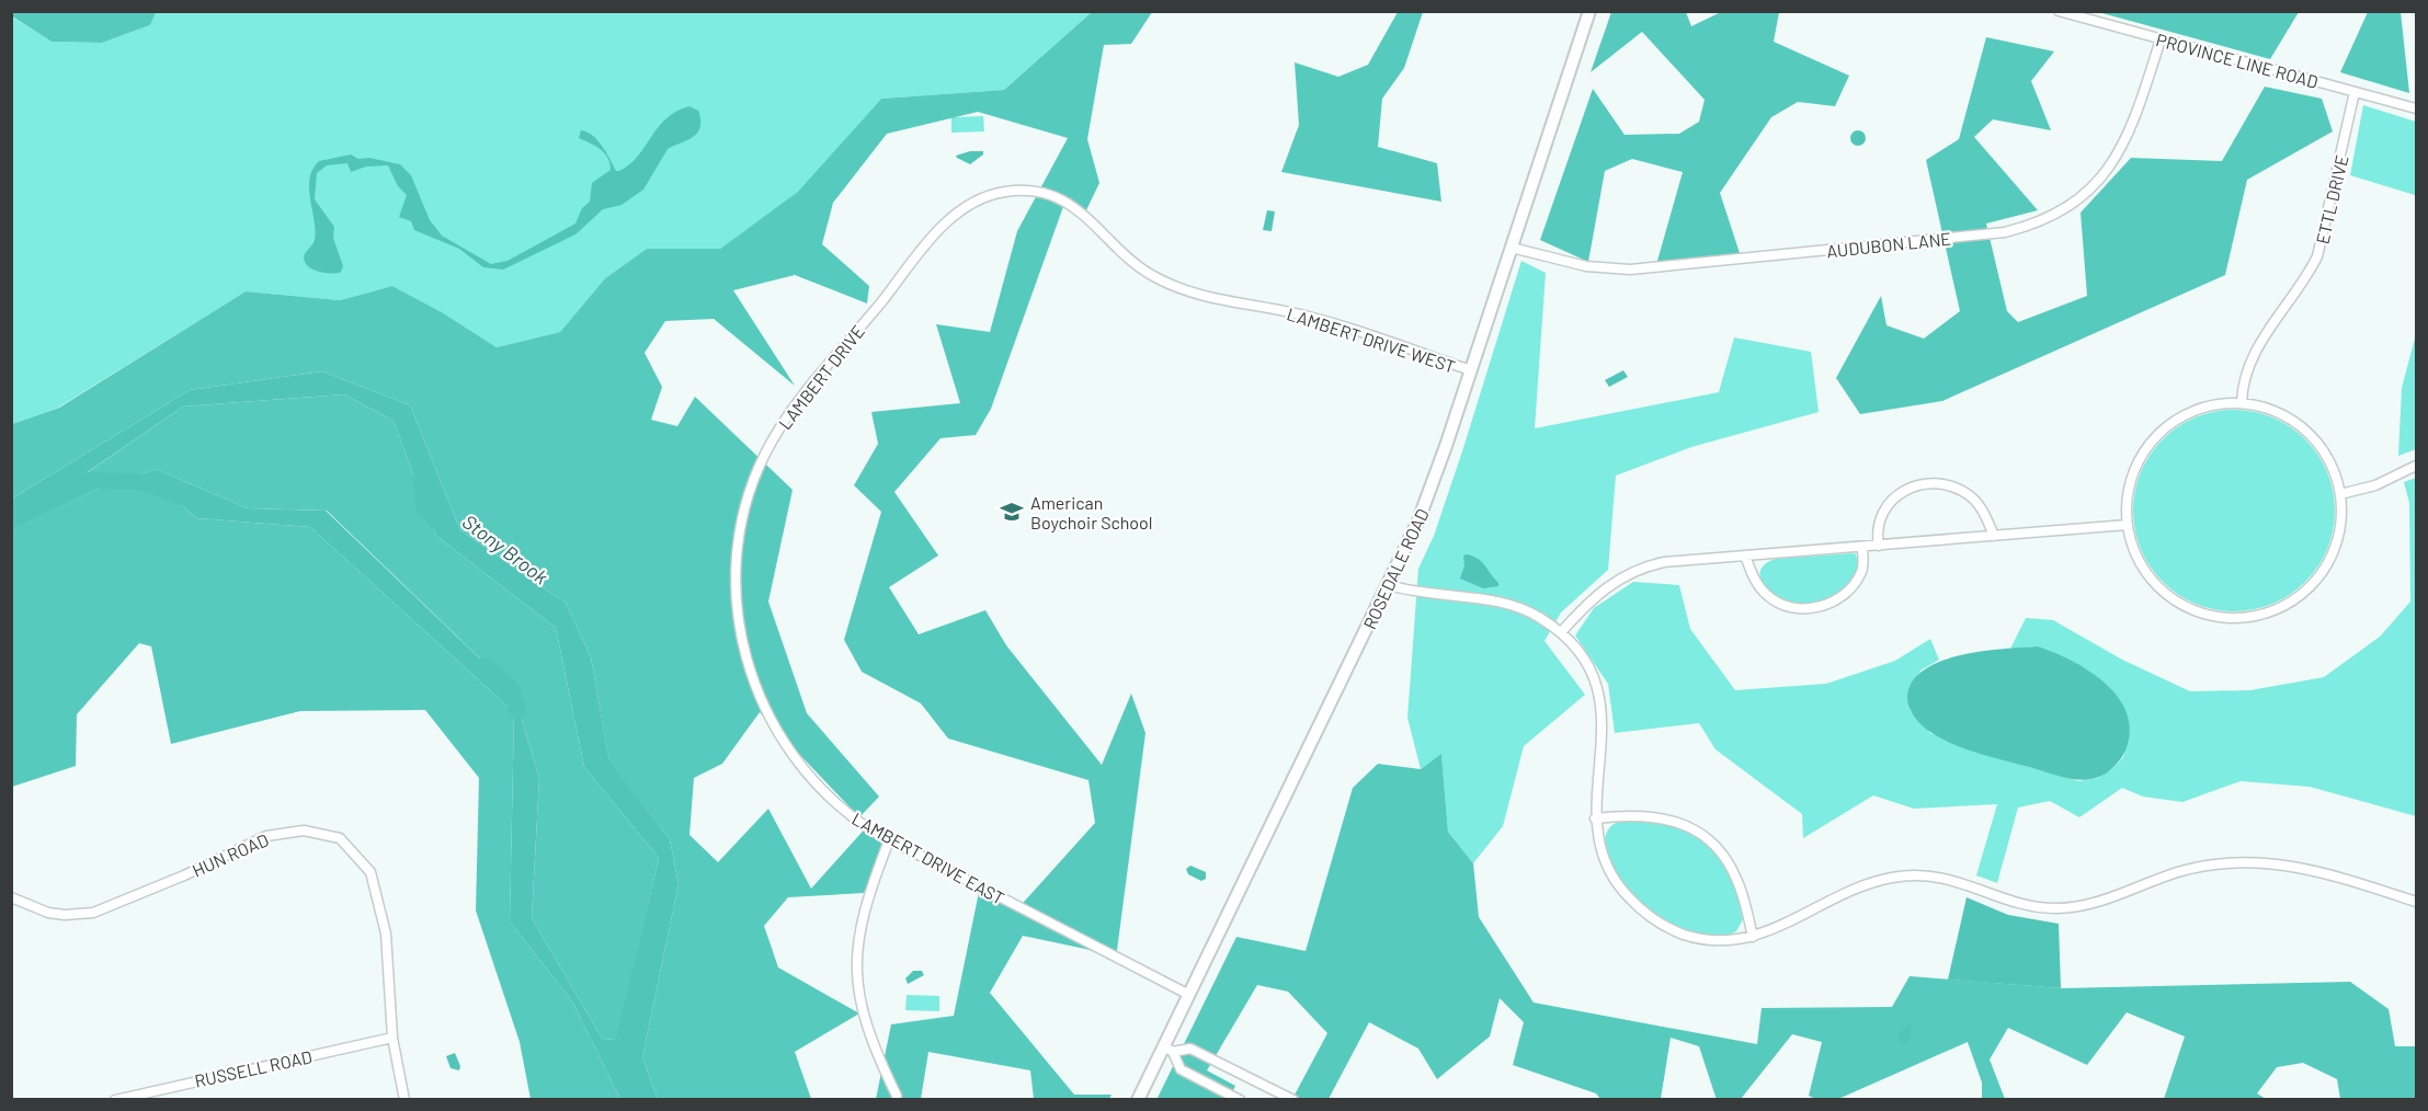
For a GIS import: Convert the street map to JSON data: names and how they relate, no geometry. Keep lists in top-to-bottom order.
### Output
{
  "streets": {
    "street": [
      "PROVINCE LINE ROAD",
      "ETTL DRIVE",
      "AUDUBON LANE",
      "LAMBERT DRIVE WEST",
      "LAMBERT DRIVE",
      "ROSEDALE ROAD",
      "HUN ROAD",
      "LAMBERT DRIVE EAST",
      "RUSSELL ROAD"
    ]
  },
  "crossings": [
    ["PROVINCE LINE ROAD", "ETTL DRIVE"],
    ["PROVINCE LINE ROAD", "AUDUBON LANE"],
    ["AUDUBON LANE", "ROSEDALE ROAD"],
    ["LAMBERT DRIVE WEST", "LAMBERT DRIVE"],
    ["LAMBERT DRIVE WEST", "ROSEDALE ROAD"],
    ["LAMBERT DRIVE", "LAMBERT DRIVE EAST"],
    ["ROSEDALE ROAD", "LAMBERT DRIVE EAST"],
    ["HUN ROAD", "RUSSELL ROAD"]
  ],
  "water": ["Stony Brook"],
  "places": {
    "school or university": ["American Boychoir School"]
  }
}
